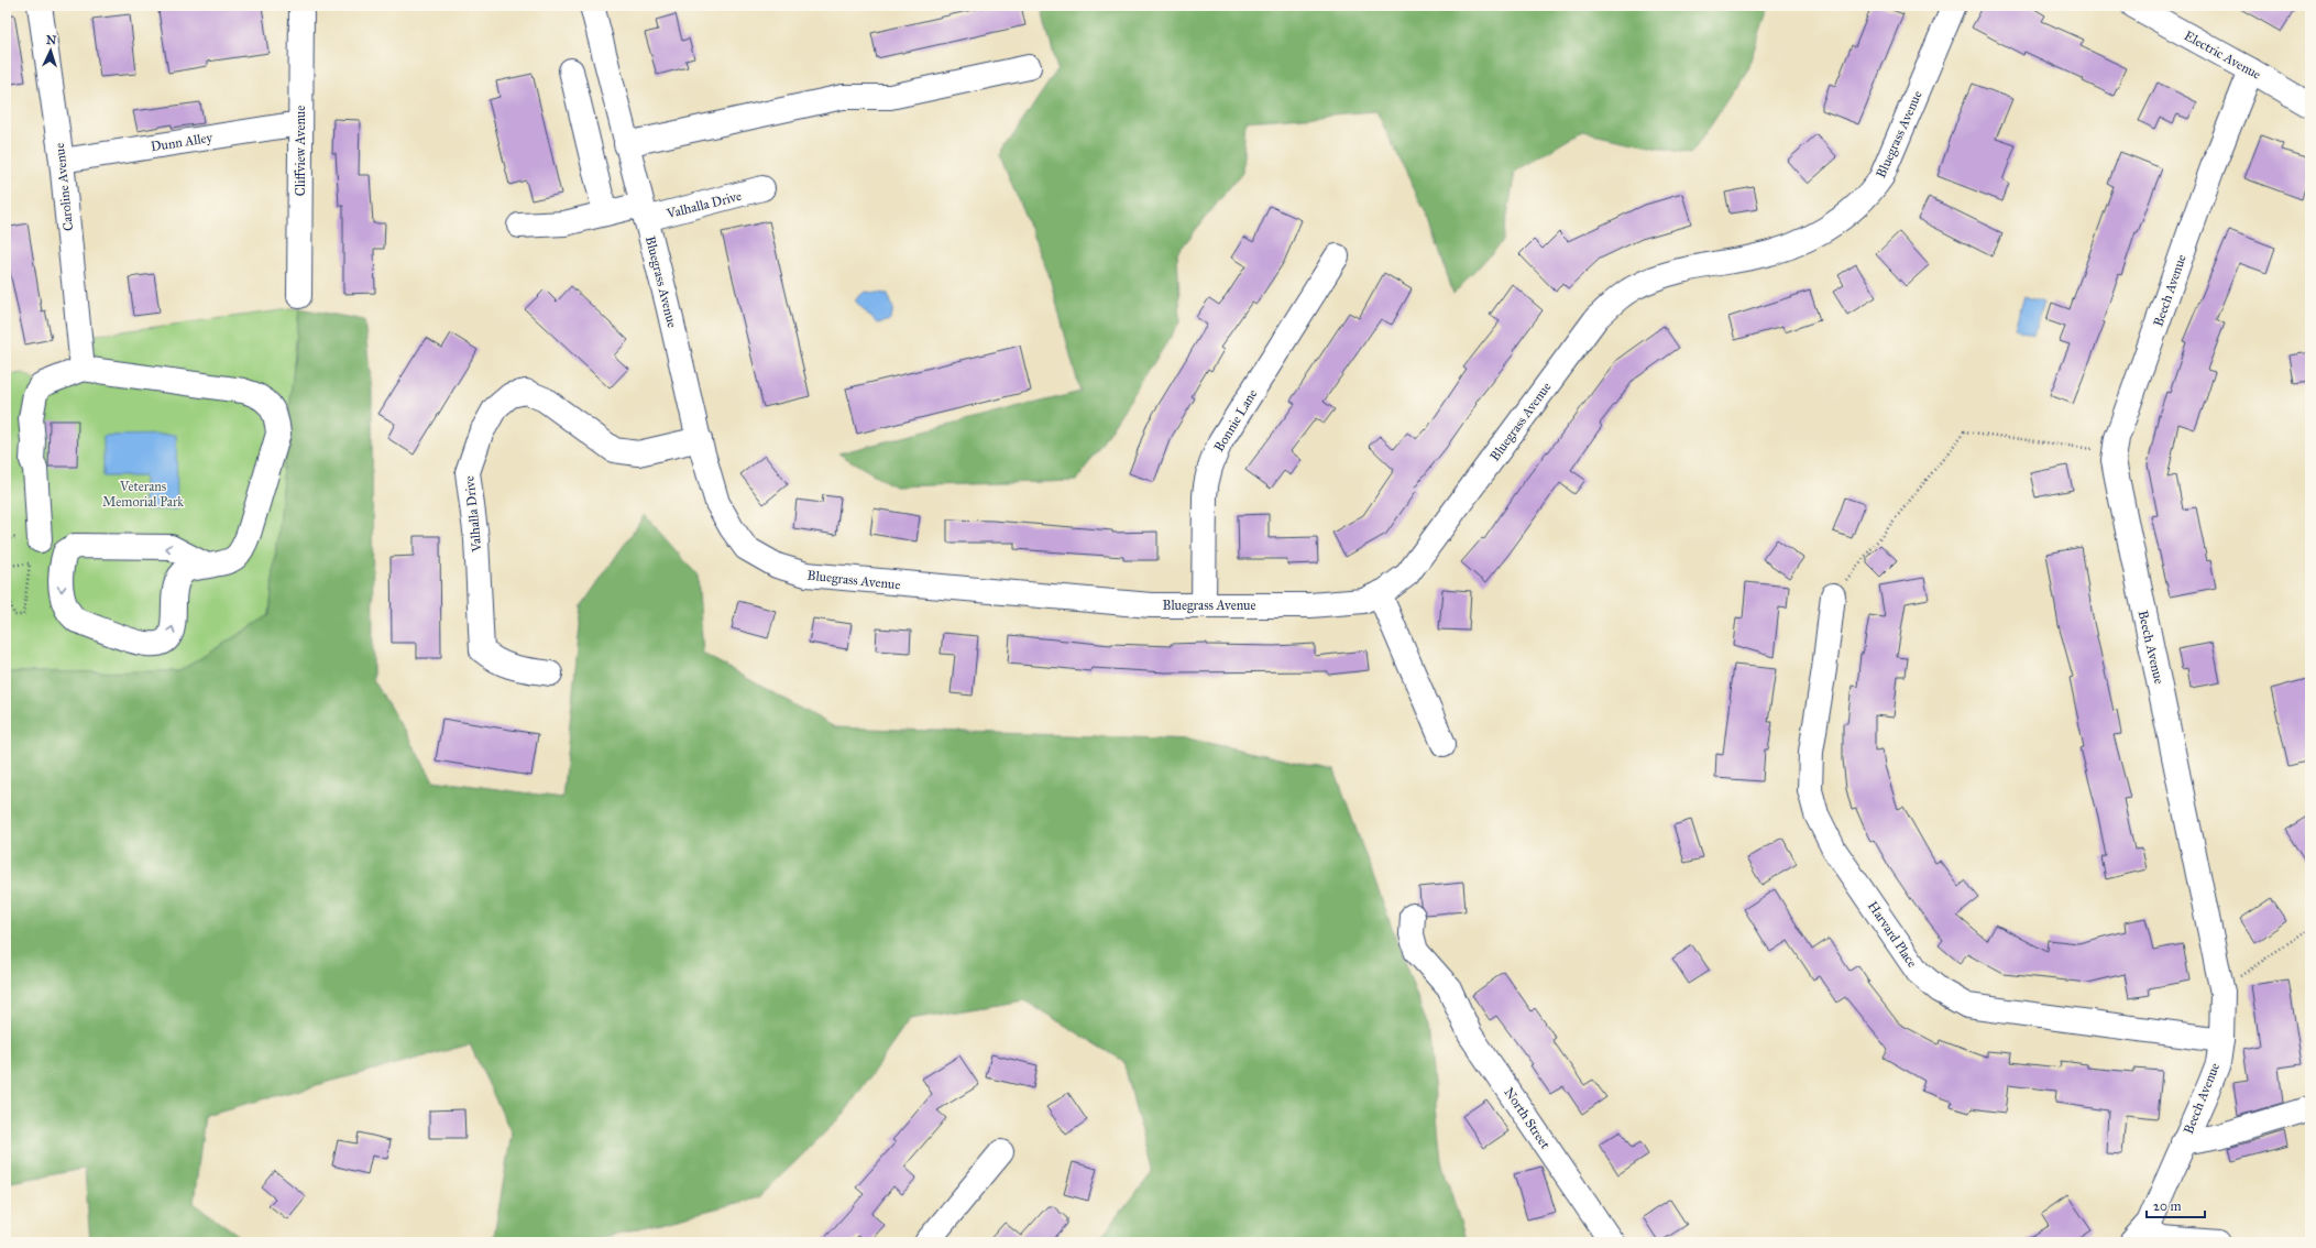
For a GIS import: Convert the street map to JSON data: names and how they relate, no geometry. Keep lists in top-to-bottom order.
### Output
{
  "streets": {
    "street": [
      "Electric Avenue",
      "Bluegrass Avenue",
      "Dunn Alley",
      "Cliffview Avenue",
      "Caroline Avenue",
      "Valhalla Drive",
      "Beech Avenue",
      "Bonnie Lane",
      "Harvard Place",
      "North Street"
    ]
  },
  "crossings": [
    ["Electric Avenue", "Beech Avenue"],
    ["Bluegrass Avenue", "Valhalla Drive"],
    ["Bluegrass Avenue", "Bonnie Lane"],
    ["Dunn Alley", "Cliffview Avenue"],
    ["Dunn Alley", "Caroline Avenue"],
    ["Beech Avenue", "Harvard Place"]
  ],
  "parks": ["Veterans Memorial Park"],
  "scale_bar": "20 m",
  "north": "top"
}
